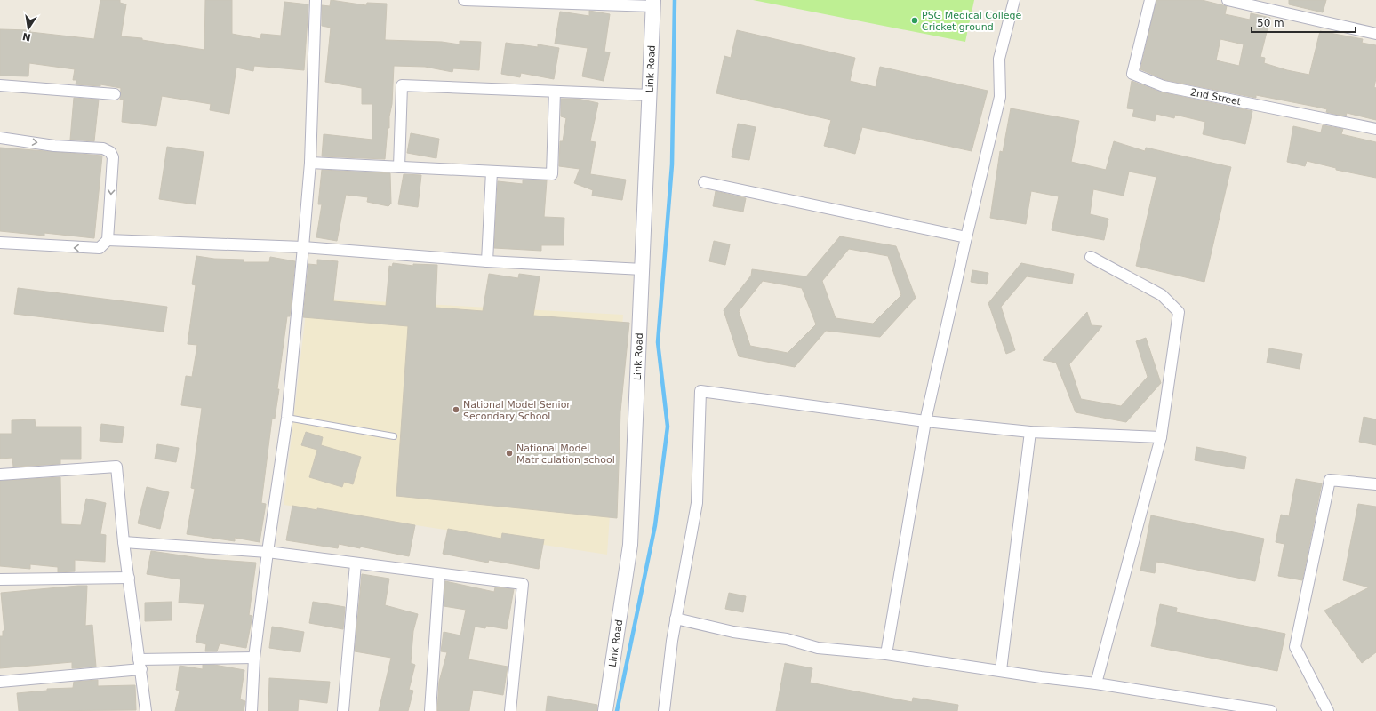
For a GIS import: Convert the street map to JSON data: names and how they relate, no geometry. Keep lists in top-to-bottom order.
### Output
{
  "streets": {
    "street": ["Link Road", "2nd Street"]
  },
  "places": ["PSG Medical College Cricket ground", "National Model Senior Secondary School", "National Model Matriculation school"],
  "scale_bar": "50 m",
  "north": "bottom"
}
